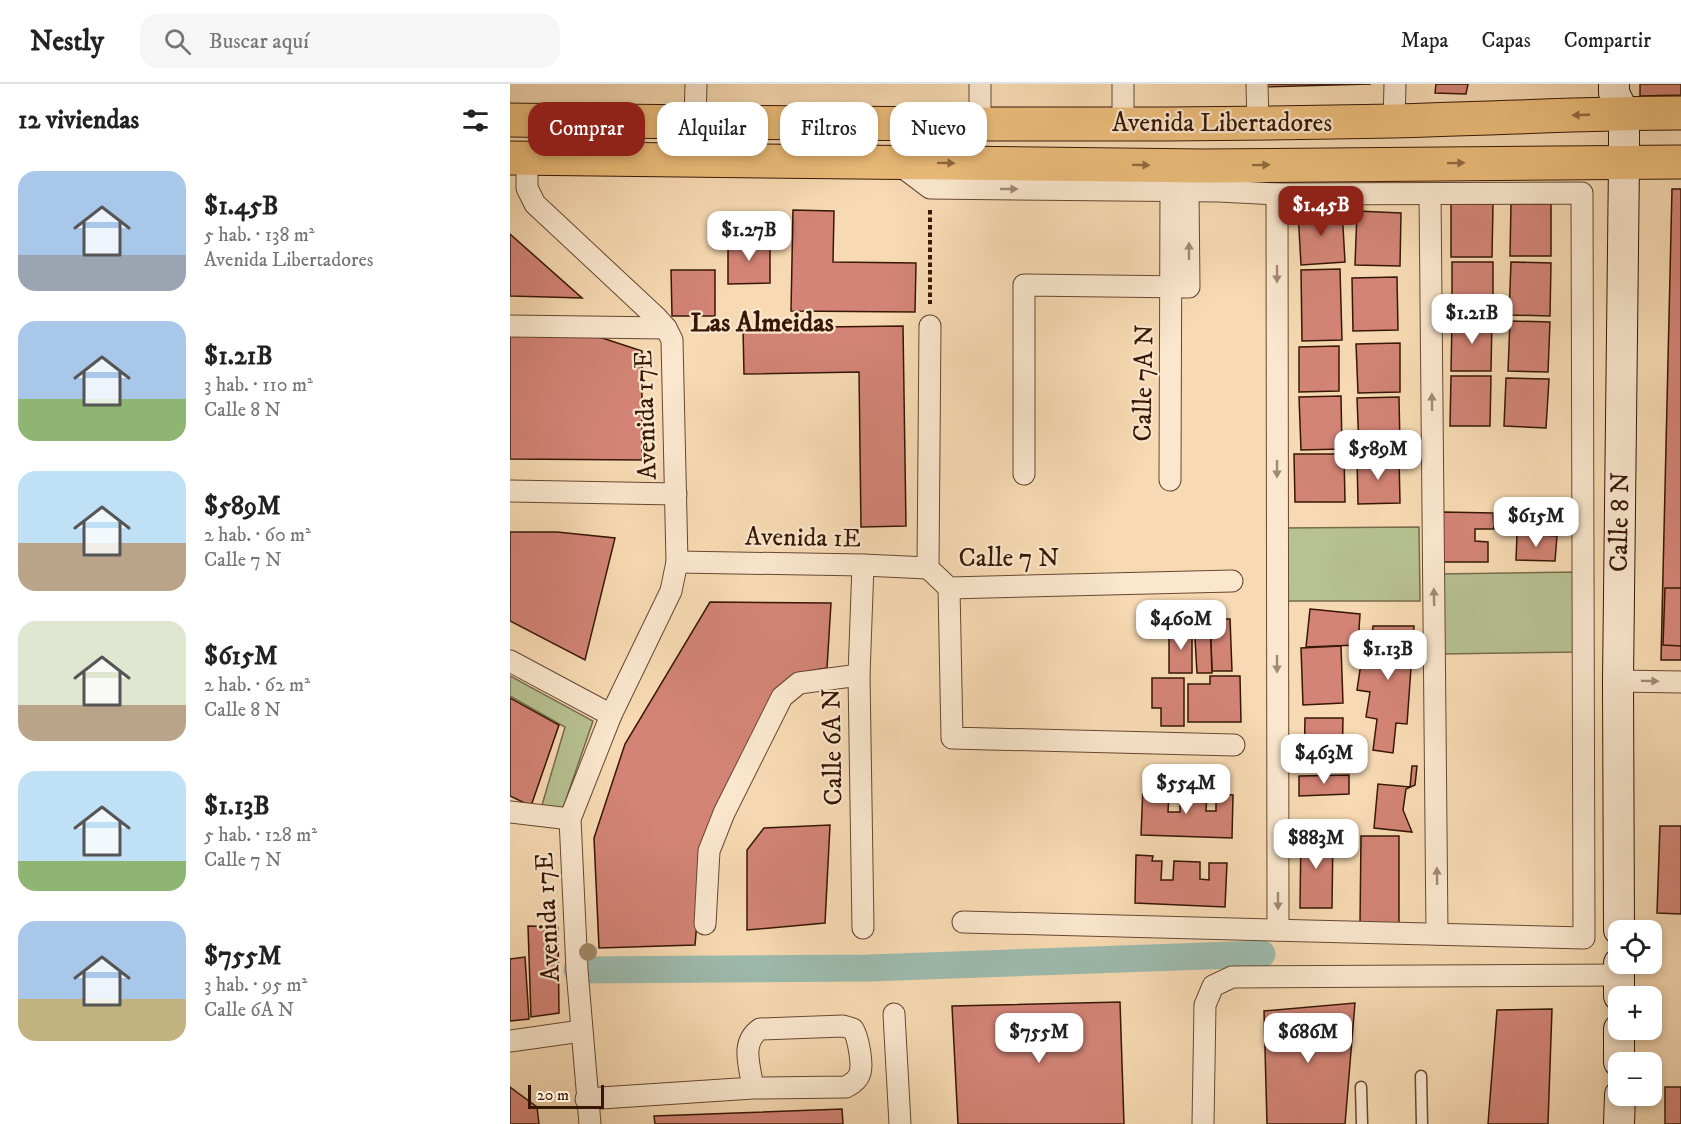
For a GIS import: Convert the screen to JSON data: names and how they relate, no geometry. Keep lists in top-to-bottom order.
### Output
{
  "streets": {
    "main road": ["Avenida Libertadores"],
    "street": [
      "Calle 7A N",
      "Avenida 17E",
      "Calle 8 N",
      "Avenida 1E",
      "Calle 7 N",
      "Calle 6A N"
    ]
  },
  "crossings": [
    ["Avenida Libertadores", "Calle 7A N"],
    ["Avenida Libertadores", "Avenida 17E"],
    ["Avenida Libertadores", "Calle 8 N"],
    ["Avenida 17E", "Avenida 1E"],
    ["Avenida 1E", "Calle 7 N"],
    ["Avenida 1E", "Calle 6A N"]
  ],
  "districts": ["Las Almeidas"],
  "scale_bar": "20 m",
  "page": {
    "header": "Nestly",
    "search": "Buscar aquí",
    "nav": ["Mapa", "Capas", "Compartir"],
    "heading": "12 viviendas",
    "chip": [
      "Comprar",
      "Alquilar",
      "Filtros",
      "Nuevo"
    ],
    "list": [
      {
        "name": "$1.45B",
        "note": "5 hab. · 138 m² · Avenida Libertadores"
      },
      {
        "name": "$1.21B",
        "note": "3 hab. · 110 m² · Calle 8 N"
      },
      {
        "name": "$589M",
        "note": "2 hab. · 60 m² · Calle 7 N"
      },
      {
        "name": "$615M",
        "note": "2 hab. · 62 m² · Calle 8 N"
      },
      {
        "name": "$1.13B",
        "note": "5 hab. · 128 m² · Calle 7 N"
      },
      {
        "name": "$755M",
        "note": "3 hab. · 95 m² · Calle 6A N"
      }
    ],
    "price": [
      "$1.45B",
      "$1.27B",
      "$1.21B",
      "$589M",
      "$615M",
      "$460M",
      "$1.13B",
      "$463M",
      "$554M",
      "$883M",
      "$755M",
      "$686M"
    ],
    "map_buttons": ["+", "−"],
    "scale": "20 m"
  }
}
